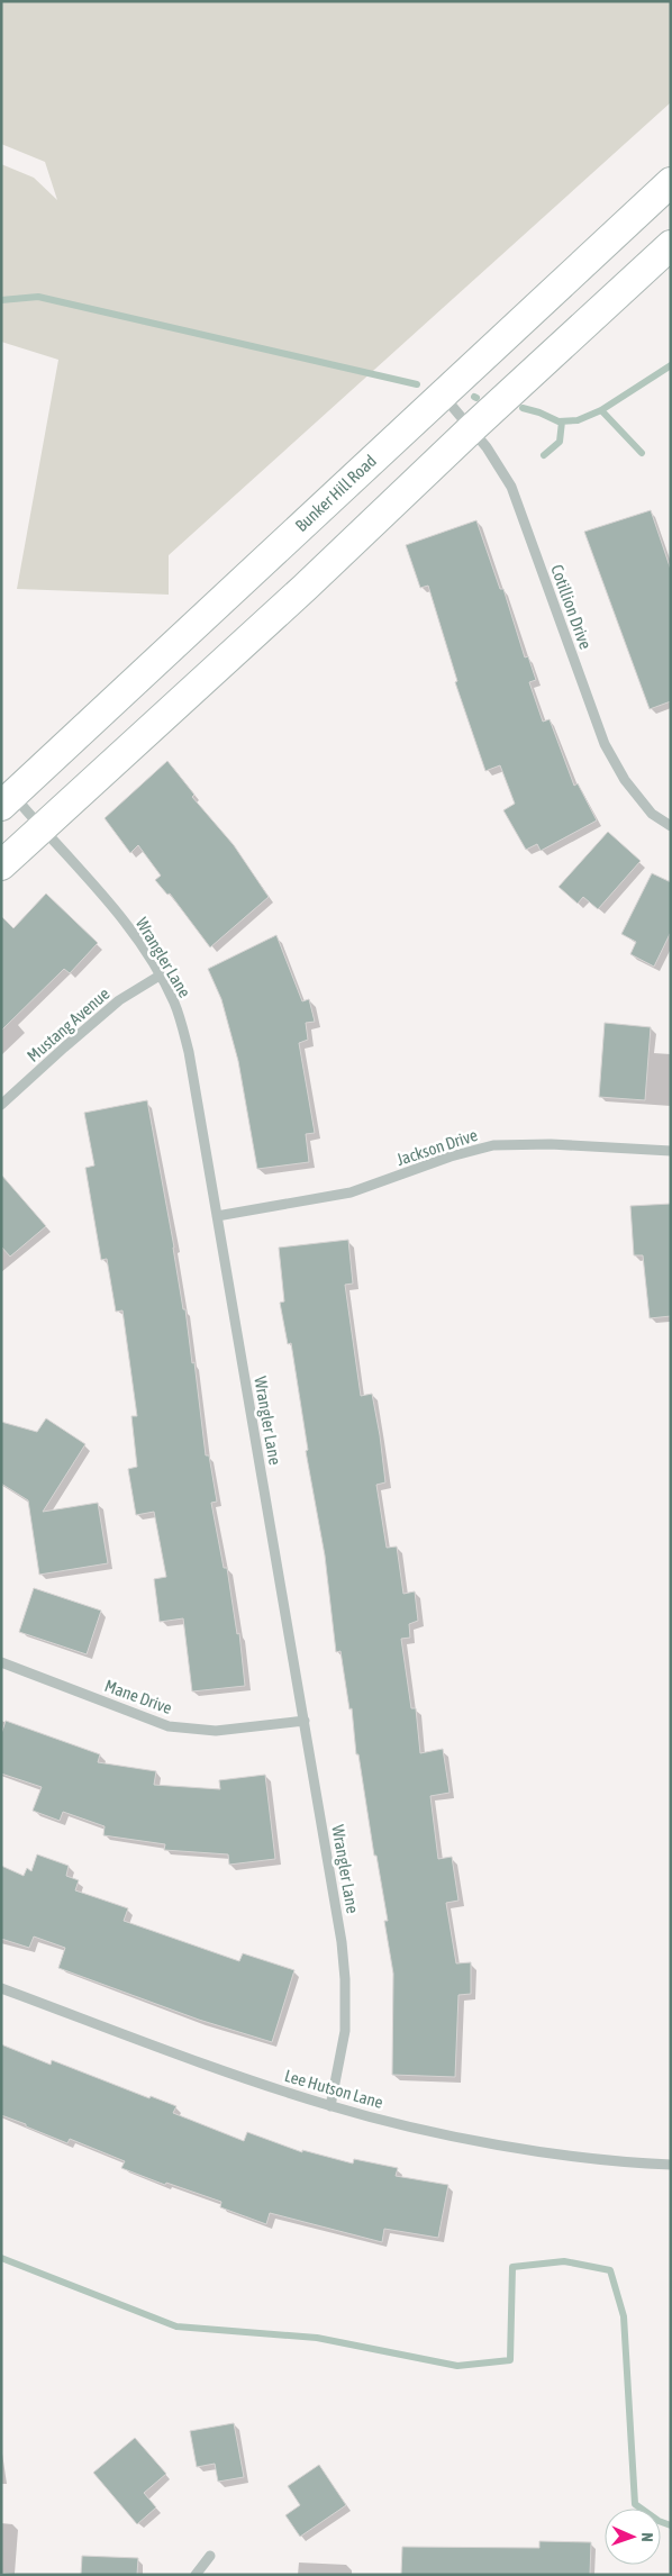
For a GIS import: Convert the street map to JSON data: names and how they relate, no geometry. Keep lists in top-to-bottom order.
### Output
{
  "streets": {
    "main road": ["Bunker Hill Road"],
    "street": [
      "Cotillion Drive",
      "Wrangler Lane",
      "Mustang Avenue",
      "Jackson Drive",
      "Mane Drive",
      "Lee Hutson Lane"
    ]
  },
  "crossings": [
    ["Bunker Hill Road", "Cotillion Drive"],
    ["Bunker Hill Road", "Wrangler Lane"],
    ["Wrangler Lane", "Mustang Avenue"],
    ["Wrangler Lane", "Jackson Drive"],
    ["Wrangler Lane", "Mane Drive"],
    ["Wrangler Lane", "Lee Hutson Lane"]
  ],
  "north": "right"
}
